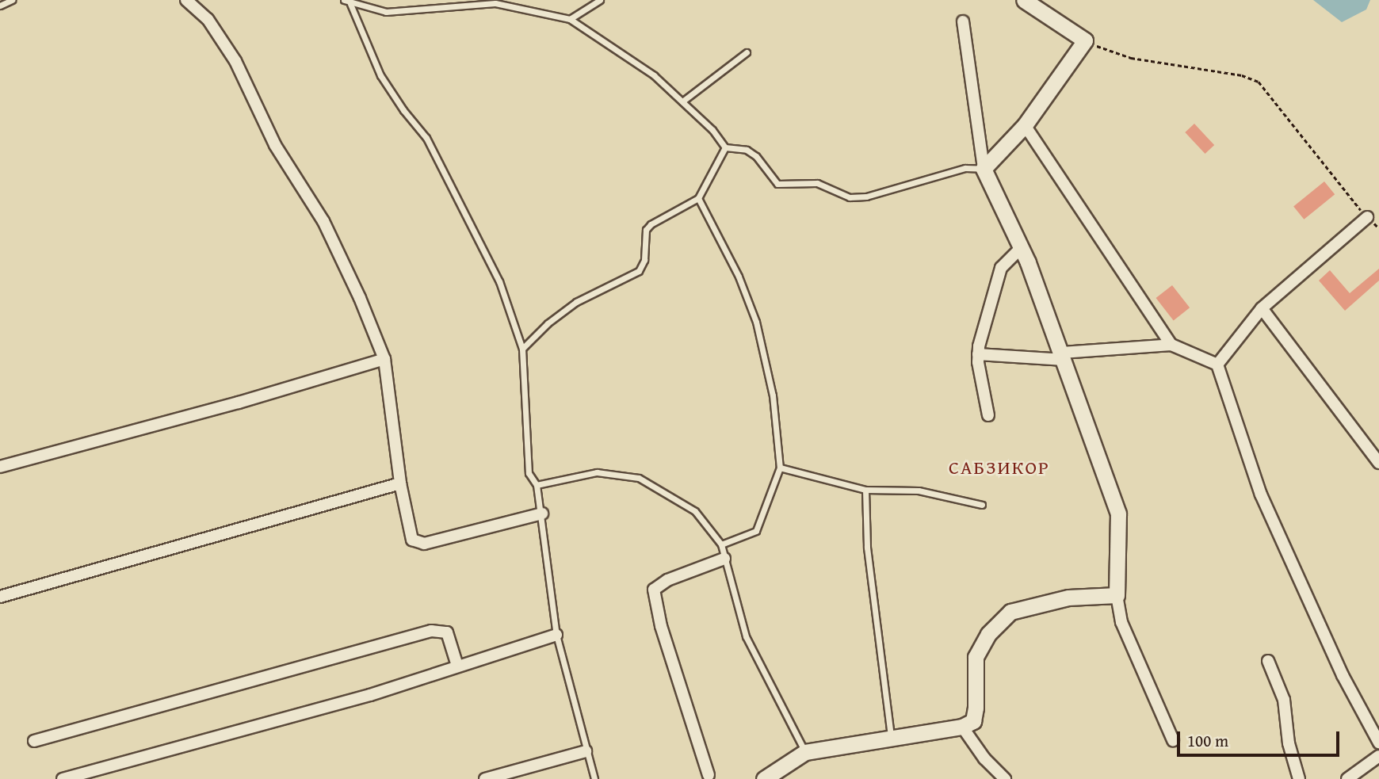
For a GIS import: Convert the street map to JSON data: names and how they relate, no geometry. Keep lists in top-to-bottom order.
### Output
{
  "districts": ["САБЗИКОР"],
  "scale_bar": "100 m"
}
